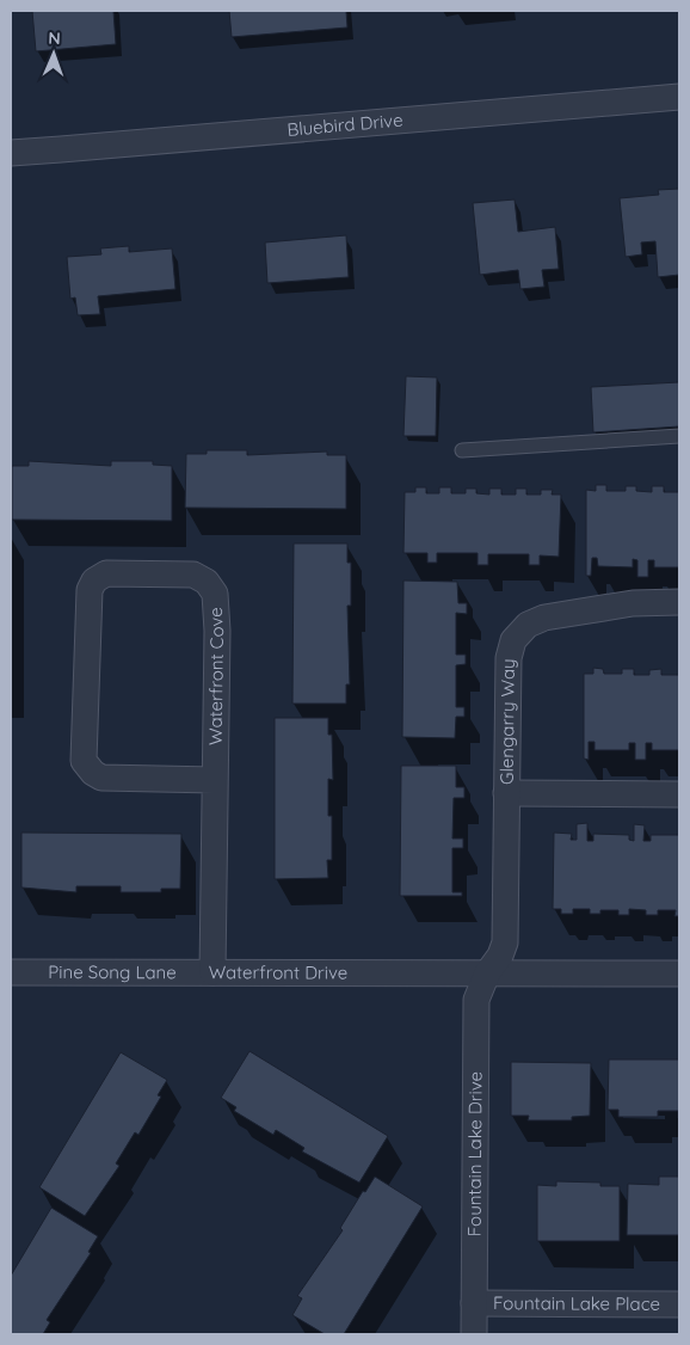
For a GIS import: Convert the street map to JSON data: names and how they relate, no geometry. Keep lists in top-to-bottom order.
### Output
{
  "streets": {
    "street": [
      "Bluebird Drive",
      "Waterfront Cove",
      "Glengarry Way",
      "Waterfront Drive",
      "Pine Song Lane",
      "Fountain Lake Drive",
      "Fountain Lake Place"
    ]
  },
  "crossings": [
    ["Waterfront Cove", "Waterfront Drive"],
    ["Glengarry Way", "Waterfront Drive"],
    ["Glengarry Way", "Fountain Lake Drive"],
    ["Waterfront Drive", "Pine Song Lane"],
    ["Waterfront Drive", "Fountain Lake Drive"],
    ["Fountain Lake Drive", "Fountain Lake Place"]
  ],
  "north": "top"
}
